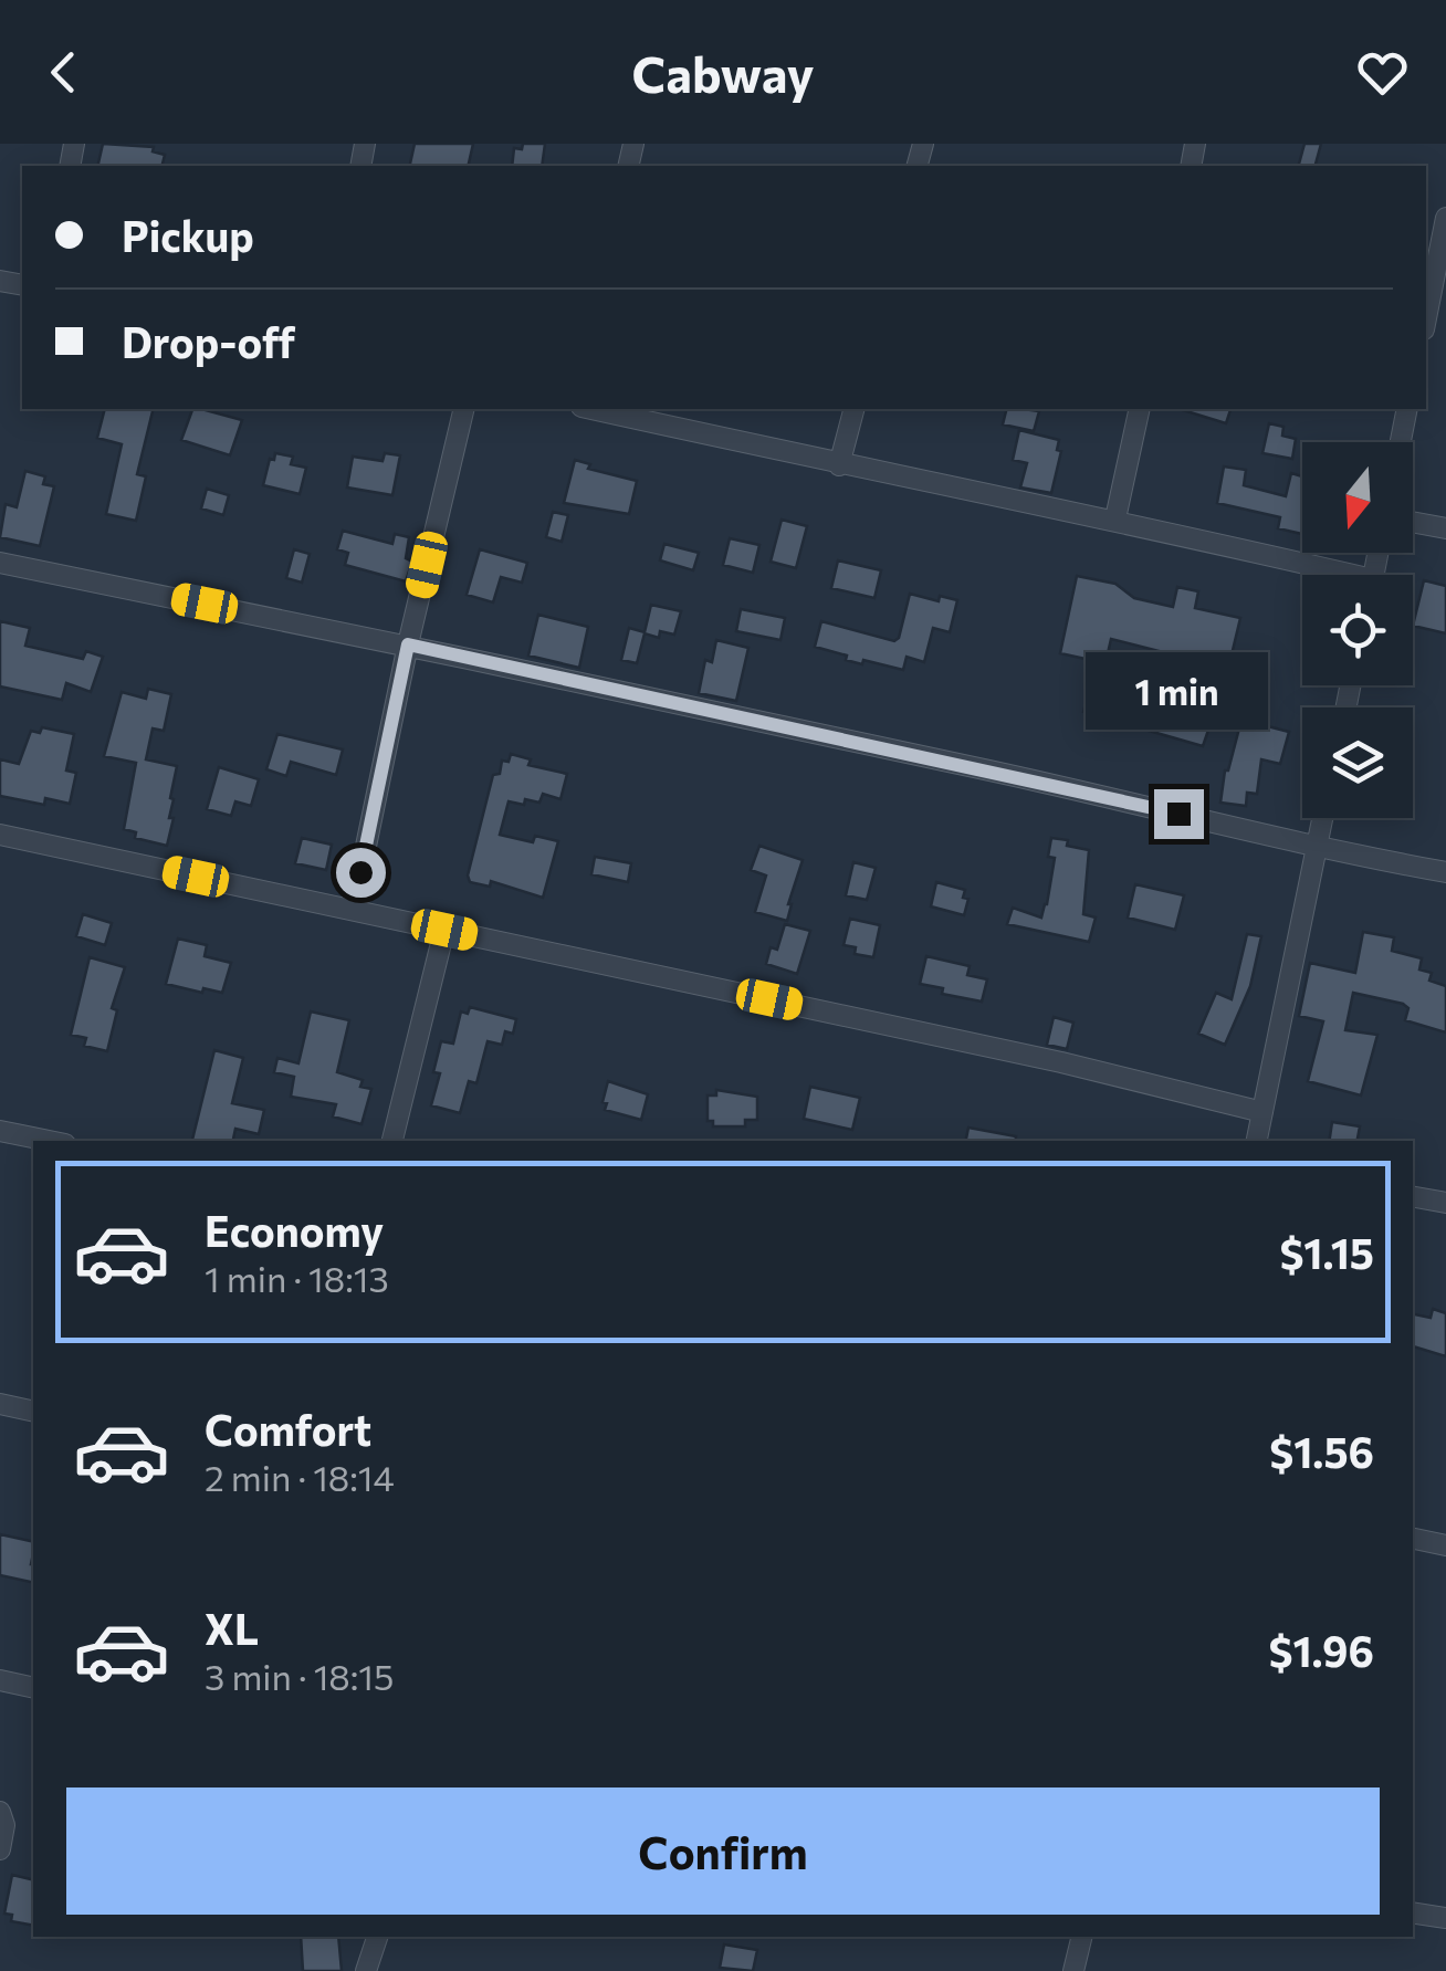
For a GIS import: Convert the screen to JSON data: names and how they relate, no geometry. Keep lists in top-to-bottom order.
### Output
{
  "north": "bottom",
  "page": {
    "header": "Cabway",
    "banner": ["Pickup", "Drop-off"],
    "bubble": "1 min",
    "list": [
      {
        "name": "Economy",
        "note": "1 min · 18:13",
        "value": "$1.15"
      },
      {
        "name": "Comfort",
        "note": "2 min · 18:14",
        "value": "$1.56"
      },
      {
        "name": "XL",
        "note": "3 min · 18:15",
        "value": "$1.96"
      }
    ],
    "buttons": "Confirm"
  }
}
